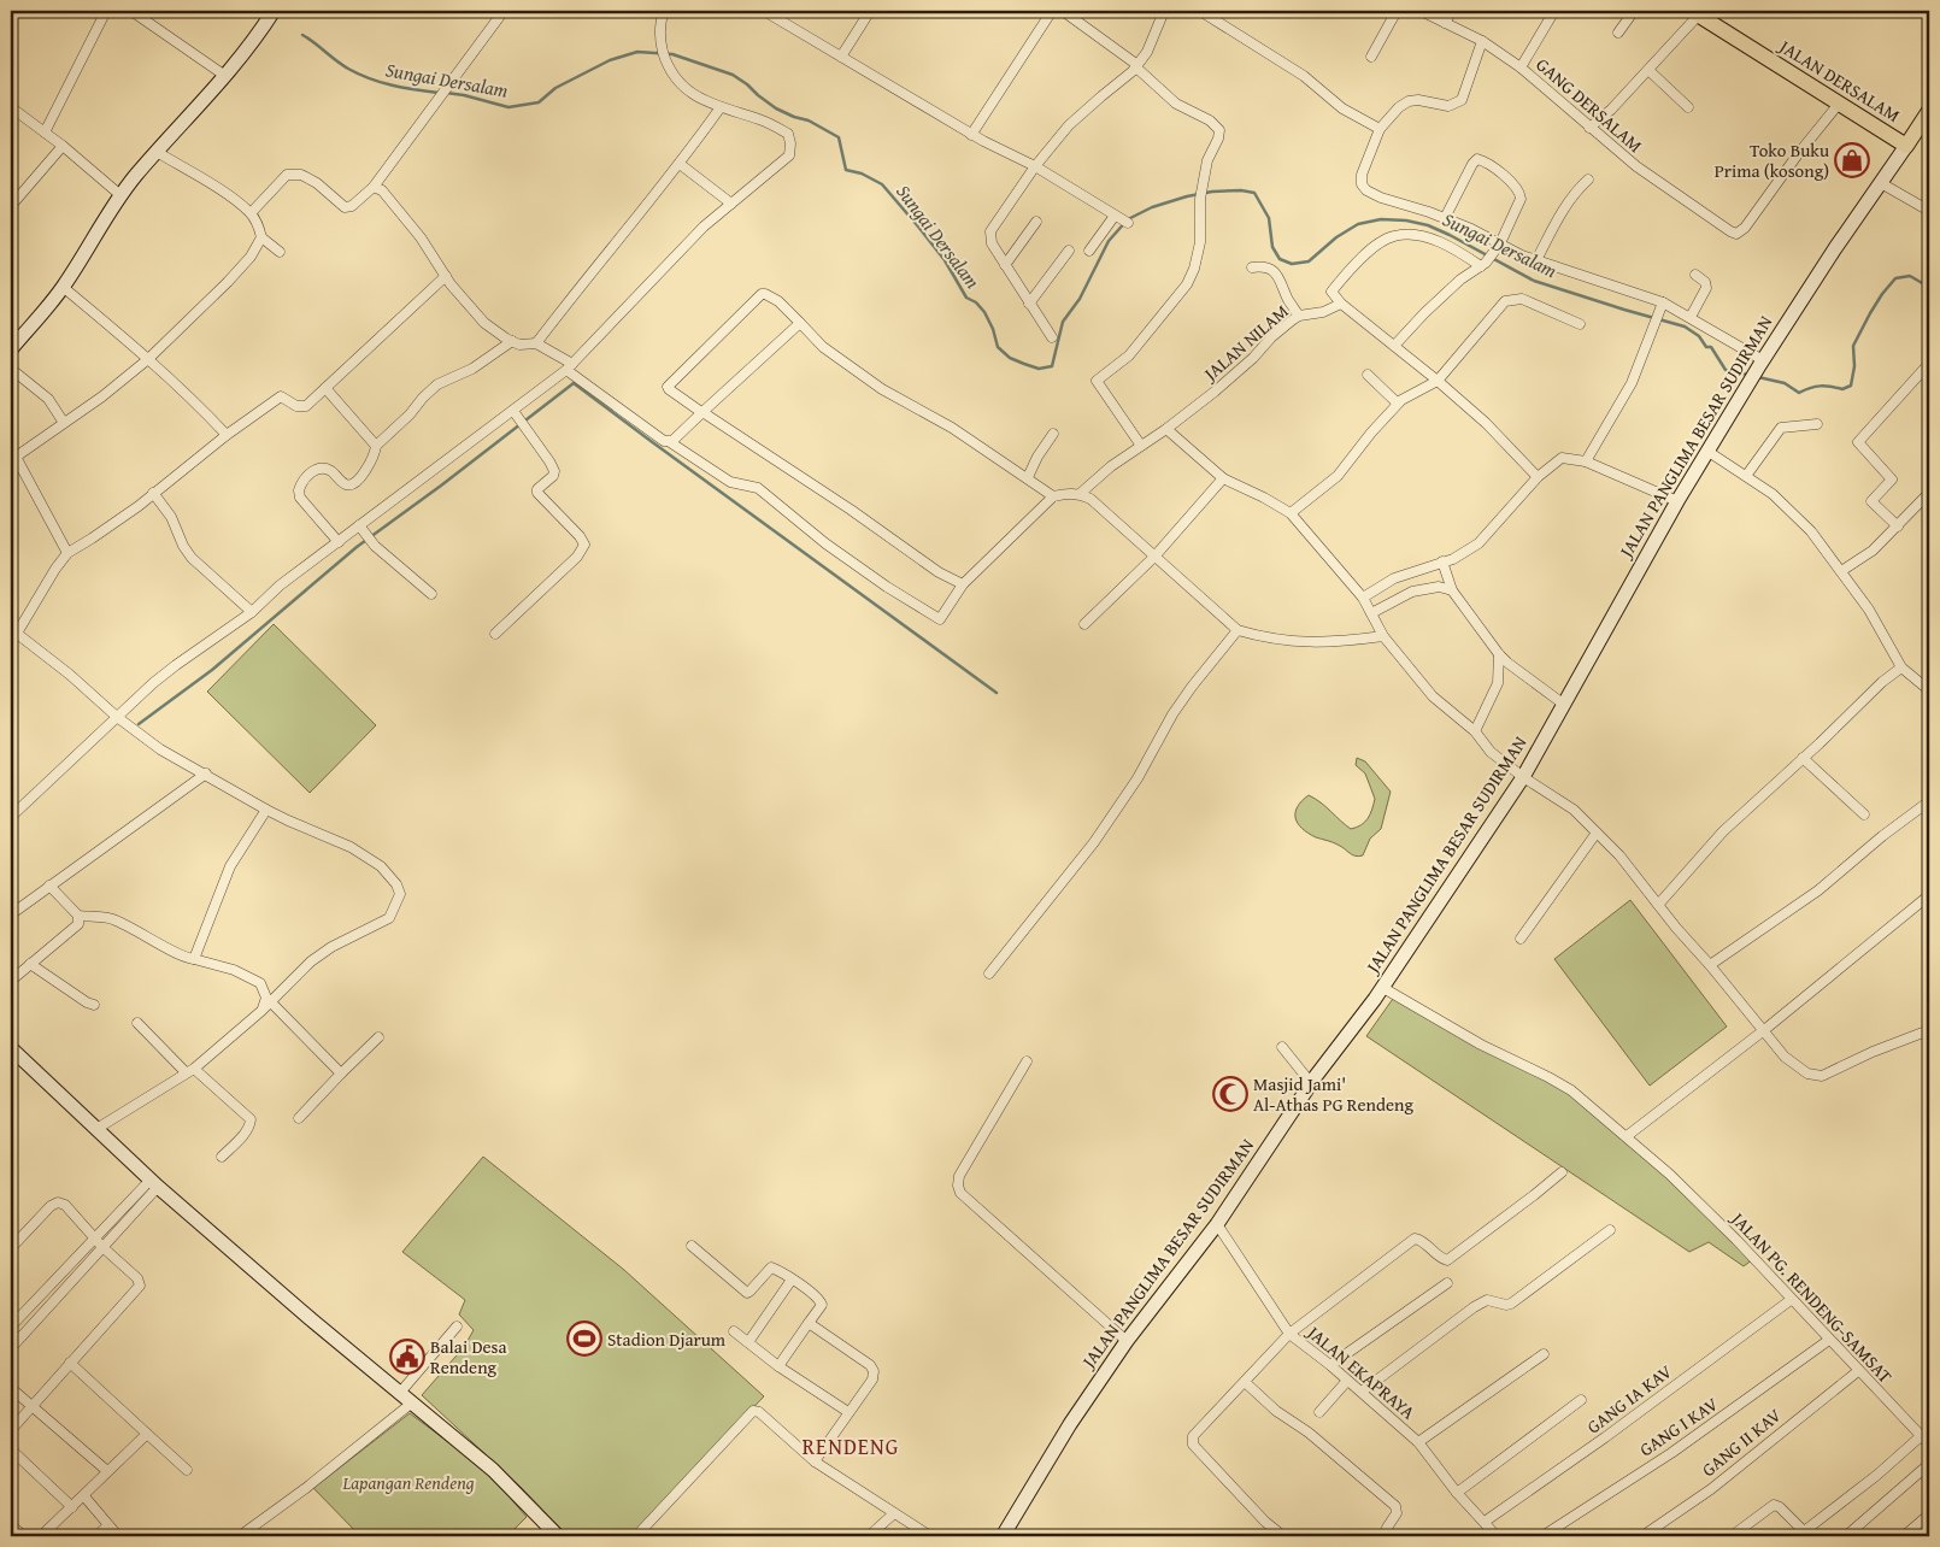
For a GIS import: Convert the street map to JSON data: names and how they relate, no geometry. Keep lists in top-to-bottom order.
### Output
{
  "streets": {
    "main road": ["JALAN DERSALAM", "JALAN PANGLIMA BESAR SUDIRMAN"],
    "street": [
      "GANG DERSALAM",
      "JALAN NILAM",
      "JALAN PG. RENDENG-SAMSAT",
      "JALAN EKAPRAYA",
      "GANG IA KAV",
      "GANG I KAV",
      "GANG II KAV"
    ]
  },
  "crossings": [
    ["JALAN DERSALAM", "GANG DERSALAM"],
    ["JALAN DERSALAM", "JALAN PANGLIMA BESAR SUDIRMAN"],
    ["JALAN PANGLIMA BESAR SUDIRMAN", "JALAN PG. RENDENG-SAMSAT"],
    ["JALAN PANGLIMA BESAR SUDIRMAN", "JALAN EKAPRAYA"],
    ["JALAN PG. RENDENG-SAMSAT", "GANG IA KAV"],
    ["JALAN PG. RENDENG-SAMSAT", "GANG I KAV"],
    ["JALAN PG. RENDENG-SAMSAT", "GANG II KAV"],
    ["JALAN EKAPRAYA", "GANG IA KAV"]
  ],
  "districts": ["RENDENG"],
  "water": ["Sungai Dersalam"],
  "parks": ["Lapangan Rendeng"],
  "places": {
    "shop": ["Toko Buku Prima (kosong)"],
    "mosque": ["Masjid Jami' Al-Athas PG Rendeng"],
    "sports": ["Stadion Djarum"],
    "public building": ["Balai Desa Rendeng"]
  }
}
